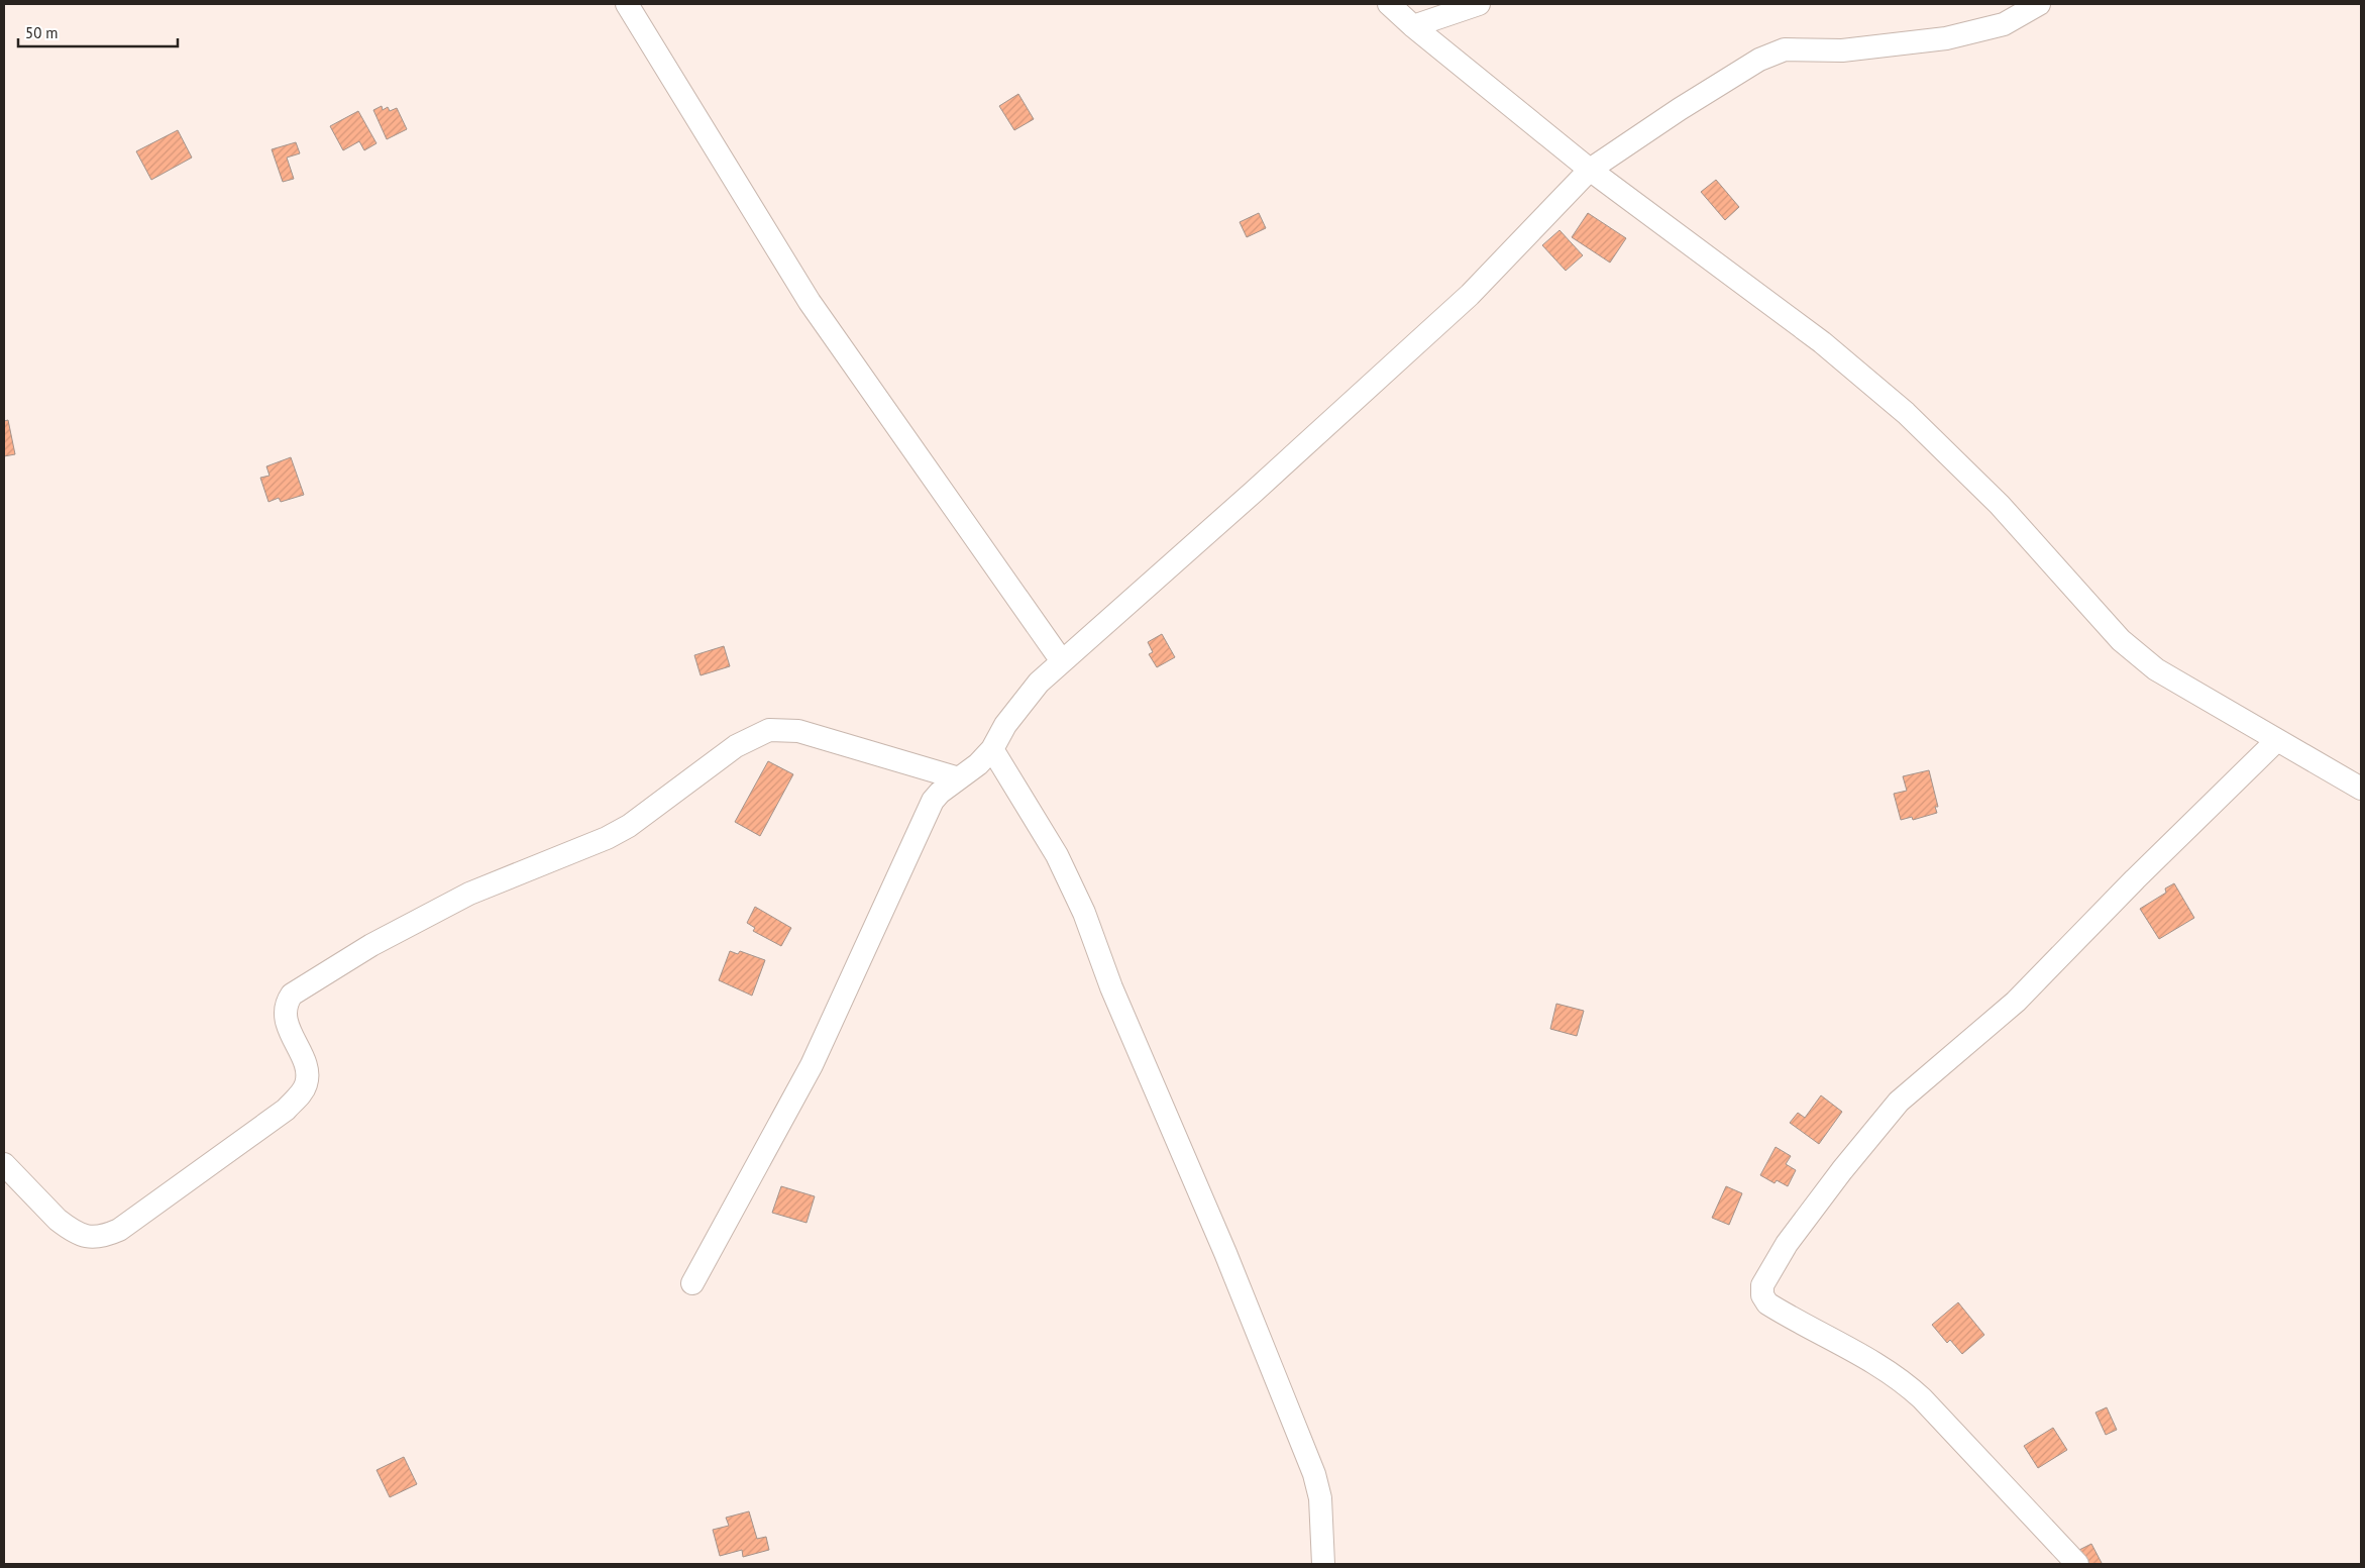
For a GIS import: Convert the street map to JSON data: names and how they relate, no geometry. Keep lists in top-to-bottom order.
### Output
{
  "scale_bar": "50 m"
}
